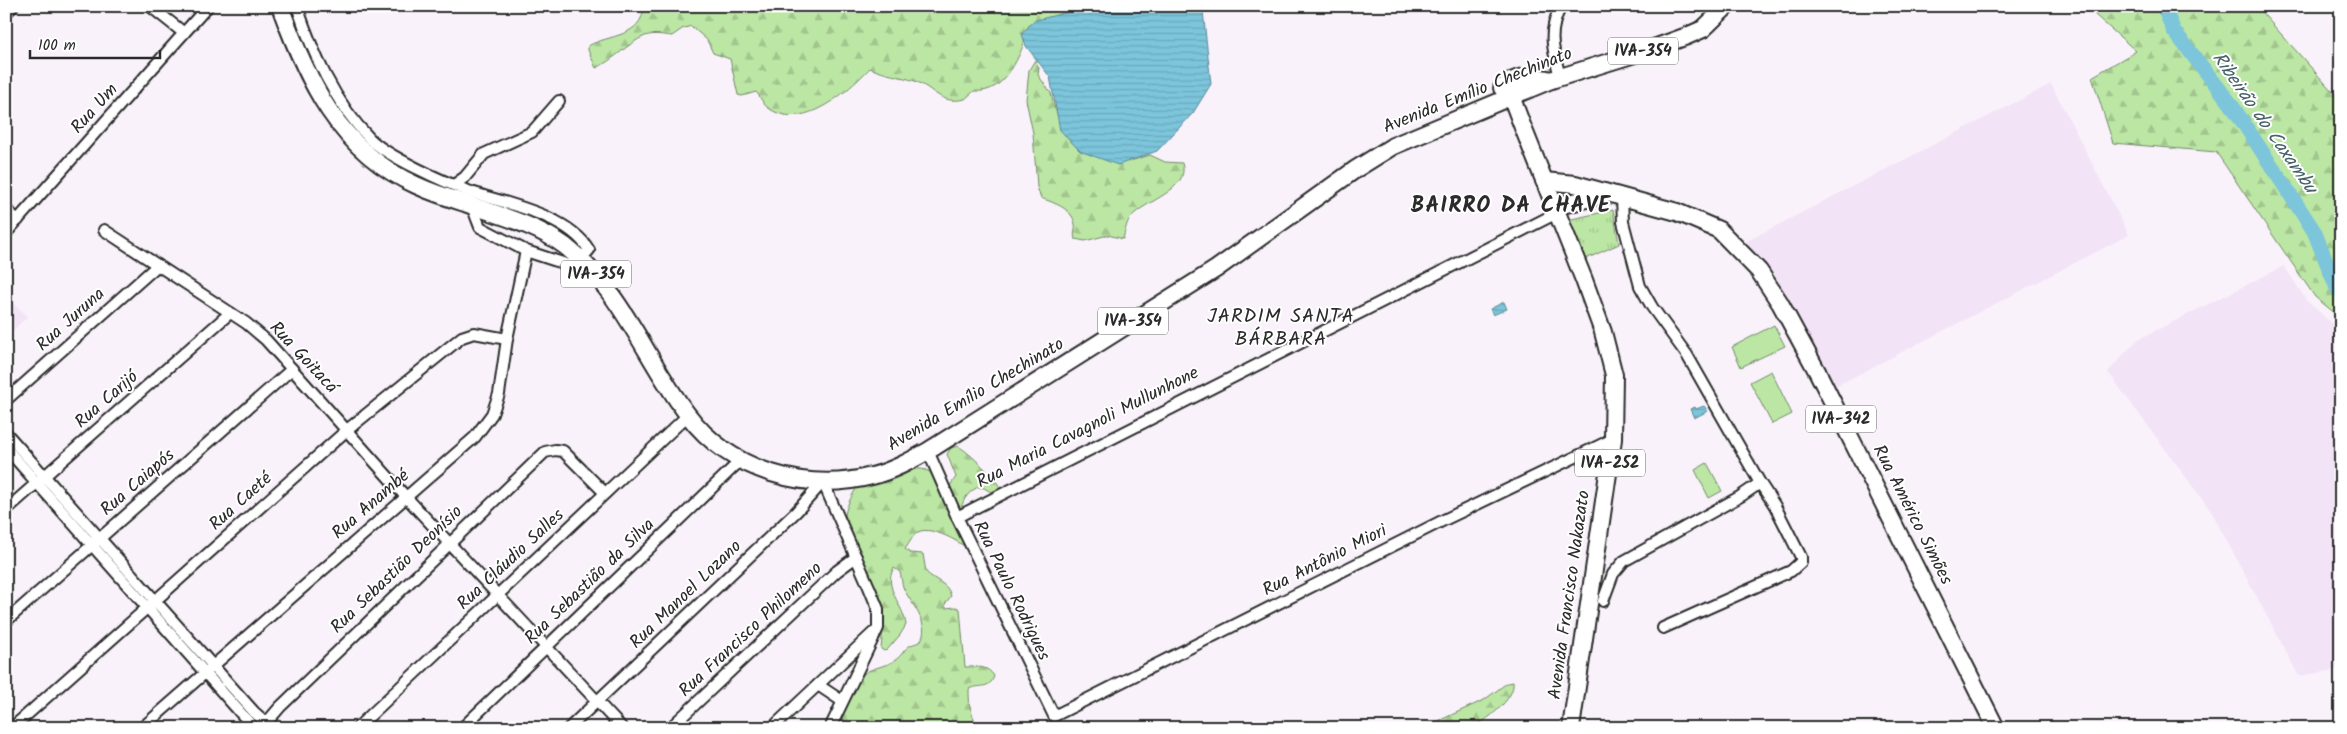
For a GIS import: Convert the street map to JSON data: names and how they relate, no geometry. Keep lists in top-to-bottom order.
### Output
{
  "streets": {
    "main road": [
      "IVA-354",
      "Avenida Emílio Chechinato",
      "IVA-342",
      "Rua Maria Cavagnoli Mullunhone",
      "IVA-252",
      "Rua Américo Simões",
      "Avenida Francisco Nakazato"
    ],
    "street": [
      "Rua Um",
      "Rua Juruna",
      "Rua Goitacá",
      "Rua Carijó",
      "Rua Caiapós",
      "Rua Caeté",
      "Rua Anambé",
      "Rua Cláudio Salles",
      "Rua Antônio Miori",
      "Rua Sebastião Deonísio",
      "Rua Sebastião da Silva",
      "Rua Paulo Rodrigues",
      "Rua Manoel Lozano",
      "Rua Francisco Philomeno"
    ]
  },
  "crossings": [
    ["Avenida Emílio Chechinato", "Rua Cláudio Salles"],
    ["Avenida Emílio Chechinato", "Rua Sebastião da Silva"],
    ["Avenida Emílio Chechinato", "Rua Paulo Rodrigues"],
    ["Avenida Emílio Chechinato", "Rua Manoel Lozano"],
    ["Avenida Emílio Chechinato", "Avenida Francisco Nakazato"],
    ["Rua Juruna", "Rua Goitacá"],
    ["Rua Goitacá", "Rua Carijó"],
    ["Rua Goitacá", "Rua Caiapós"],
    ["Rua Goitacá", "Rua Caeté"],
    ["Rua Goitacá", "Rua Anambé"],
    ["Rua Goitacá", "Rua Cláudio Salles"],
    ["Rua Goitacá", "Rua Sebastião Deonísio"],
    ["Rua Goitacá", "Rua Sebastião da Silva"],
    ["Rua Goitacá", "Rua Manoel Lozano"],
    ["Rua Maria Cavagnoli Mullunhone", "Rua Américo Simões"],
    ["Rua Maria Cavagnoli Mullunhone", "Rua Paulo Rodrigues"],
    ["Rua Maria Cavagnoli Mullunhone", "Avenida Francisco Nakazato"],
    ["Rua Caeté", "Rua Anambé"],
    ["Rua Américo Simões", "Avenida Francisco Nakazato"],
    ["Rua Cláudio Salles", "Rua Sebastião Deonísio"],
    ["Rua Antônio Miori", "Rua Paulo Rodrigues"],
    ["Rua Antônio Miori", "Avenida Francisco Nakazato"]
  ],
  "districts": ["BAIRRO DA CHAVE", "JARDIM SANTA BÁRBARA"],
  "water": ["Ribeirão do Caxambu"],
  "scale_bar": "100 m"
}
